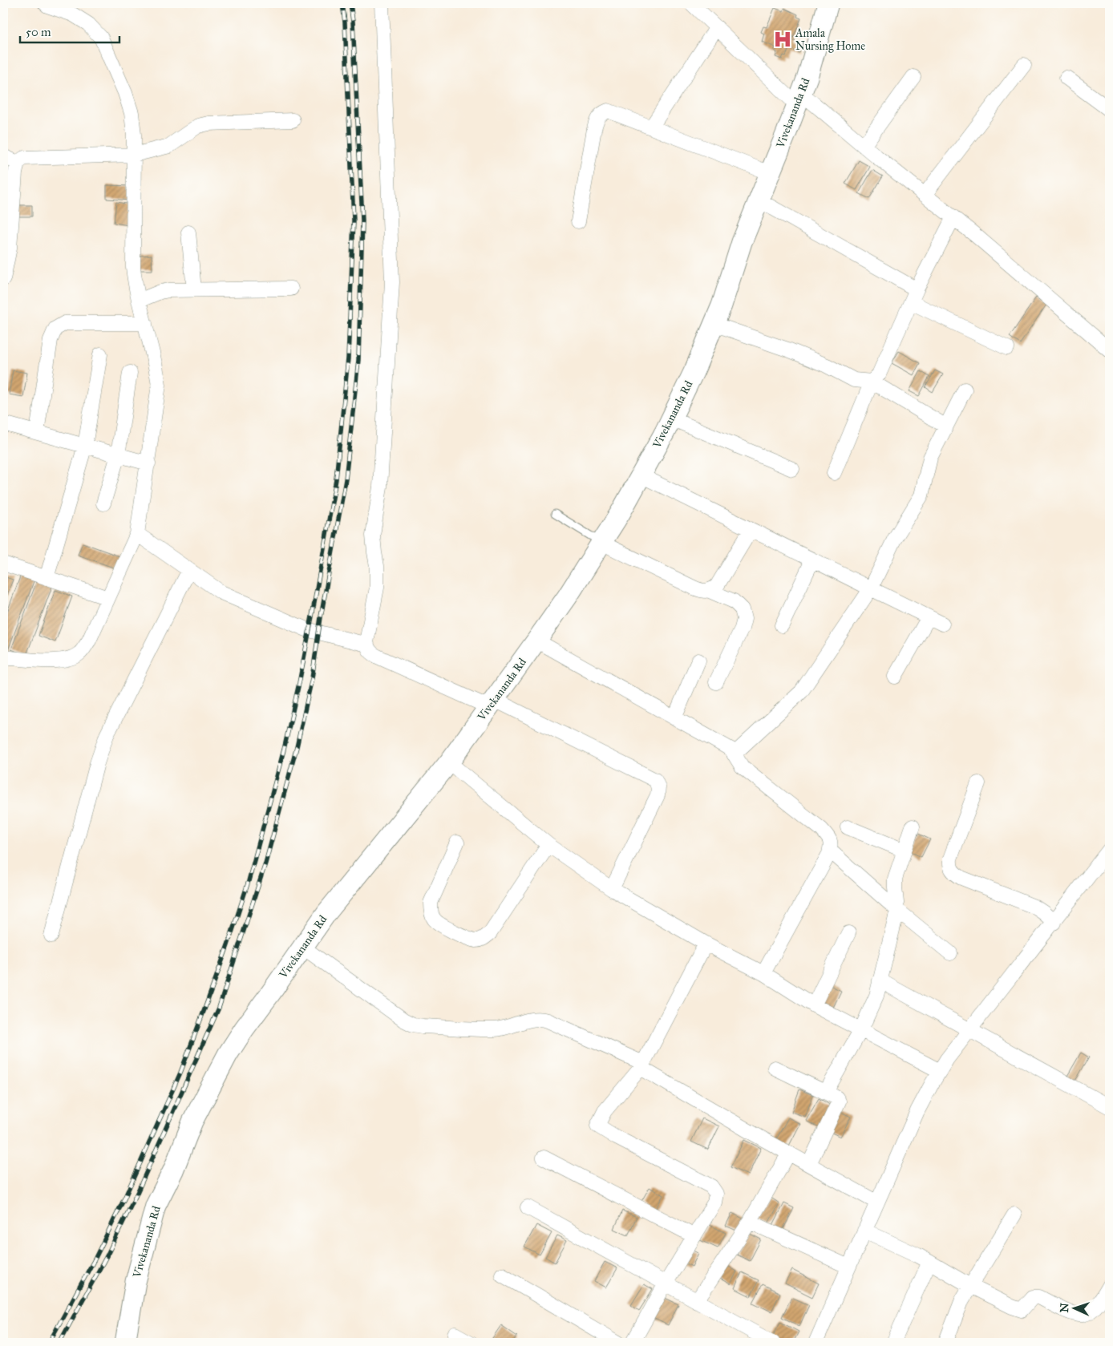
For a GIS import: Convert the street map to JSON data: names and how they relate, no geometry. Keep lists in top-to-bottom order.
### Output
{
  "streets": {
    "street": ["Vivekananda Rd"]
  },
  "places": {
    "hospital": ["Amala Nursing Home"]
  },
  "scale_bar": "50 m",
  "north": "left"
}
